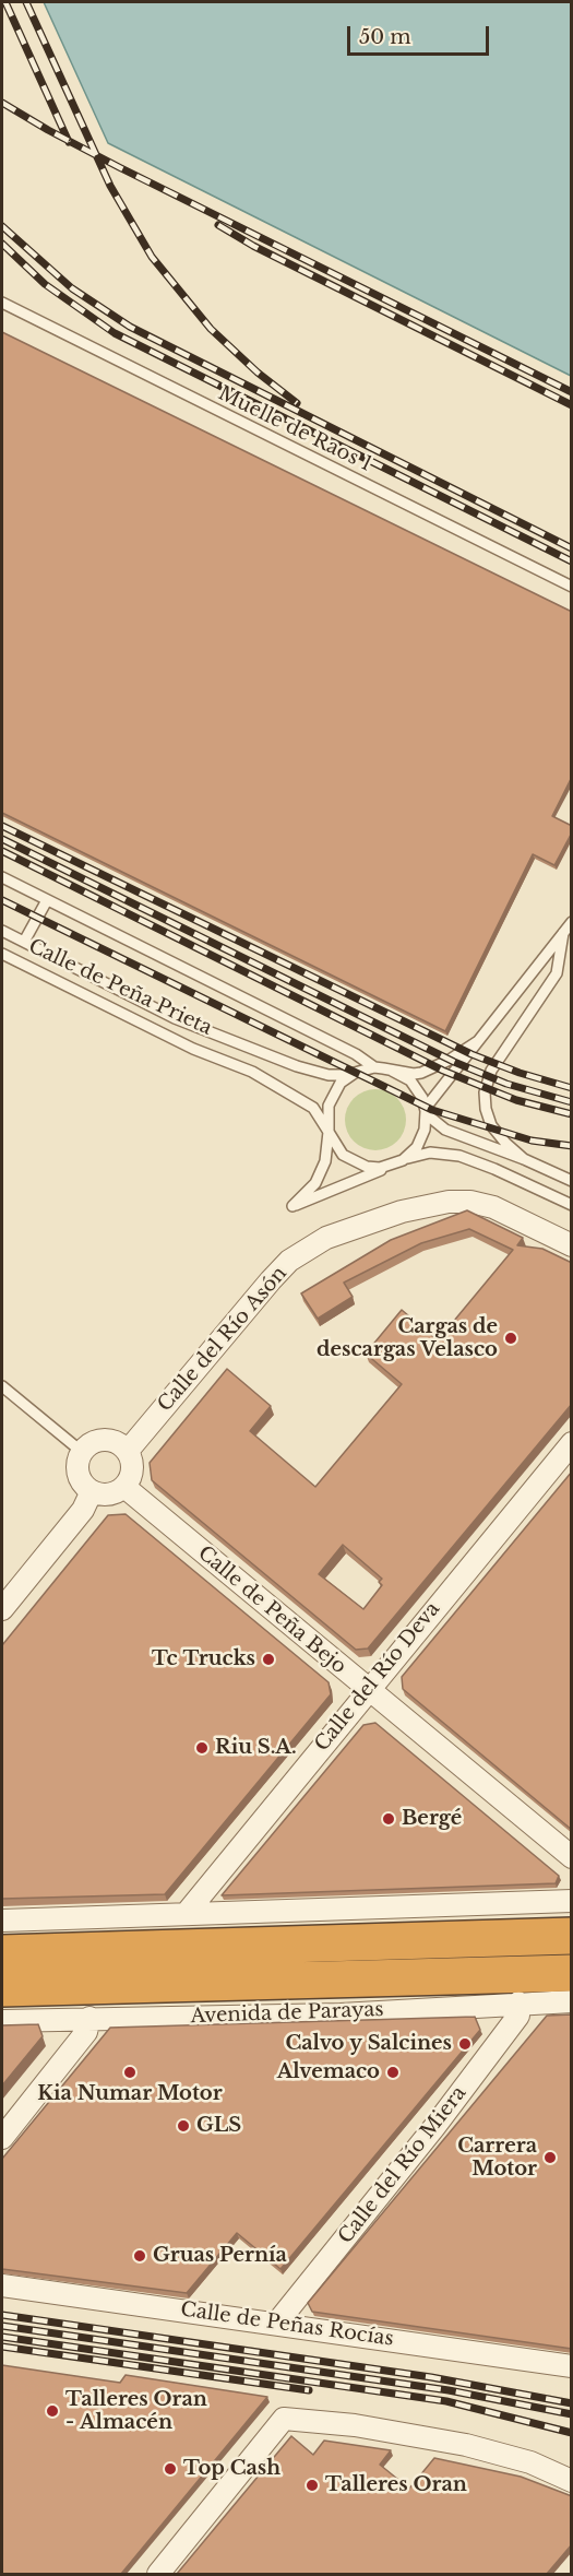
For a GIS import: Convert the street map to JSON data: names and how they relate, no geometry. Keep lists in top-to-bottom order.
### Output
{
  "streets": {
    "street": [
      "Calle del Río Asón",
      "Calle de Peña Bejo",
      "Calle del Río Deva",
      "Avenida de Parayas",
      "Calle del Río Miera",
      "Calle de Peñas Rocías"
    ],
    "lane": ["Muelle de Raos 1", "Calle de Peña Prieta"]
  },
  "crossings": [
    ["Calle del Río Asón", "Calle de Peña Bejo"],
    ["Calle de Peña Bejo", "Calle del Río Deva"],
    ["Avenida de Parayas", "Calle del Río Miera"],
    ["Calle del Río Miera", "Calle de Peñas Rocías"]
  ],
  "places": [
    "Cargas de descargas Velasco",
    "Tc Trucks",
    "Riu S.A.",
    "Bergé",
    "Calvo y Salcines",
    "Kia Numar Motor",
    "Alvemaco",
    "GLS",
    "Carrera Motor",
    "Gruas Pernía",
    "Talleres Oran - Almacén",
    "Top Cash",
    "Talleres Oran"
  ],
  "scale_bar": "50 m"
}
